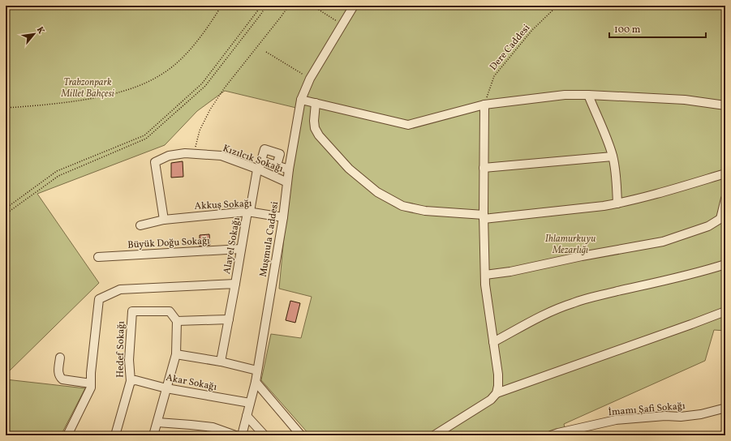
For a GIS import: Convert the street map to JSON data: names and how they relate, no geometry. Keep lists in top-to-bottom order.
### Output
{
  "streets": {
    "street": [
      "Kızılcık Sokağı",
      "Akkuş Sokağı",
      "Muşmula Caddesi",
      "Büyük Doğu Sokağı",
      "Alayel Sokağı",
      "Hedef Sokağı",
      "Akar Sokağı",
      "İmamı Şafi Sokağı"
    ],
    "path": ["Dere Caddesi"]
  },
  "crossings": [
    ["Kızılcık Sokağı", "Akkuş Sokağı"],
    ["Kızılcık Sokağı", "Muşmula Caddesi"],
    ["Kızılcık Sokağı", "Alayel Sokağı"],
    ["Akkuş Sokağı", "Muşmula Caddesi"],
    ["Akkuş Sokağı", "Alayel Sokağı"],
    ["Muşmula Caddesi", "Akar Sokağı"],
    ["Büyük Doğu Sokağı", "Alayel Sokağı"],
    ["Hedef Sokağı", "Akar Sokağı"]
  ],
  "parks": ["Trabzonpark Millet Bahçesi", "Ihlamurkuyu Mezarlığı"],
  "scale_bar": "100 m",
  "north": "top right"
}
